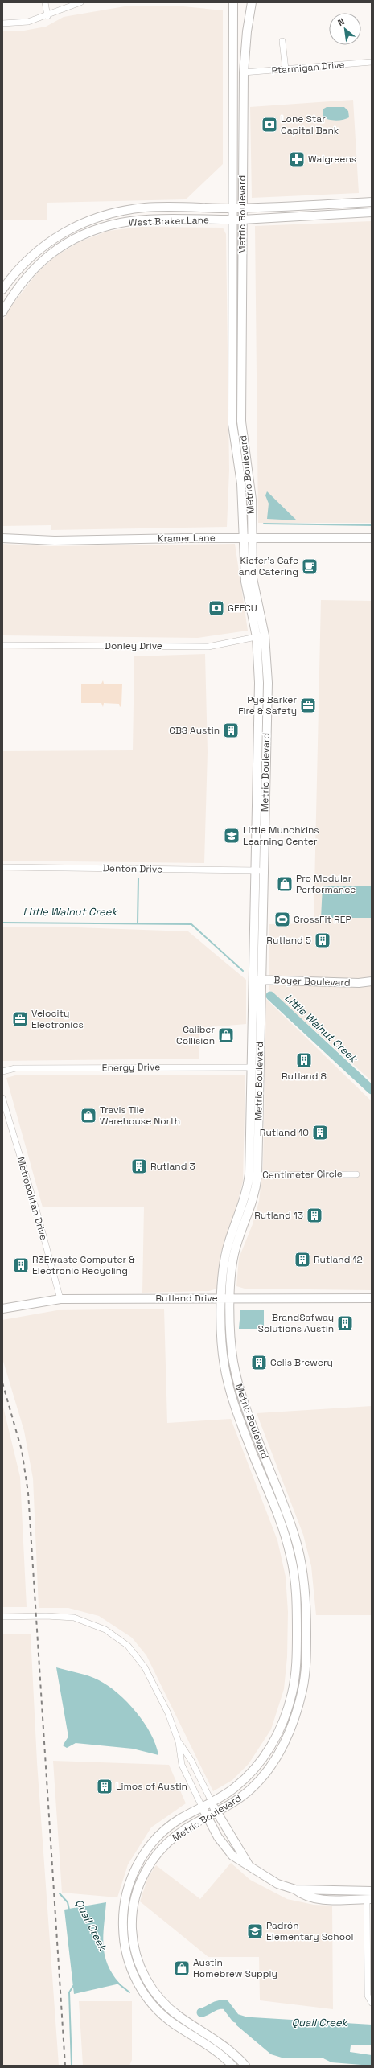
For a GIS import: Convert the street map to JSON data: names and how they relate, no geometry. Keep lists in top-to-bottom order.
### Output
{
  "streets": {
    "main road": [
      "Metric Boulevard",
      "West Braker Lane",
      "Kramer Lane",
      "Boyer Boulevard",
      "Rutland Drive"
    ],
    "street": [
      "Ptarmigan Drive",
      "Donley Drive",
      "Denton Drive",
      "Energy Drive",
      "Centimeter Circle",
      "Metropolitan Drive"
    ]
  },
  "crossings": [
    ["Ptarmigan Drive", "Metric Boulevard"],
    ["Metric Boulevard", "West Braker Lane"],
    ["Metric Boulevard", "Kramer Lane"],
    ["Metric Boulevard", "Donley Drive"],
    ["Metric Boulevard", "Denton Drive"],
    ["Metric Boulevard", "Boyer Boulevard"],
    ["Metric Boulevard", "Energy Drive"],
    ["Metric Boulevard", "Centimeter Circle"],
    ["Metric Boulevard", "Rutland Drive"],
    ["Metropolitan Drive", "Rutland Drive"]
  ],
  "water": ["Little Walnut Creek", "Quail Creek"],
  "places": {
    "bank": ["Lone Star Capital Bank", "GEFCU"],
    "pharmacy": ["Walgreens"],
    "cafe": ["Kiefer's Cafe and Catering"],
    "office": ["Pye Barker Fire & Safety", "Velocity Electronics"],
    "building": [
      "CBS Austin",
      "Rutland 5",
      "Rutland 8",
      "Rutland 10",
      "Rutland 3",
      "Rutland 13",
      "Rutland 12",
      "R3Ewaste Computer & Electronic Recycling",
      "BrandSafway Solutions Austin",
      "Celis Brewery",
      "Limos of Austin"
    ],
    "school or university": ["Little Munchkins Learning Center", "Padrón Elementary School"],
    "shop": [
      "Pro Modular Performance",
      "Caliber Collision",
      "Travis Tile Warehouse North",
      "Austin Homebrew Supply"
    ],
    "sports": ["CrossFit REP"]
  },
  "north": "top left"
}
